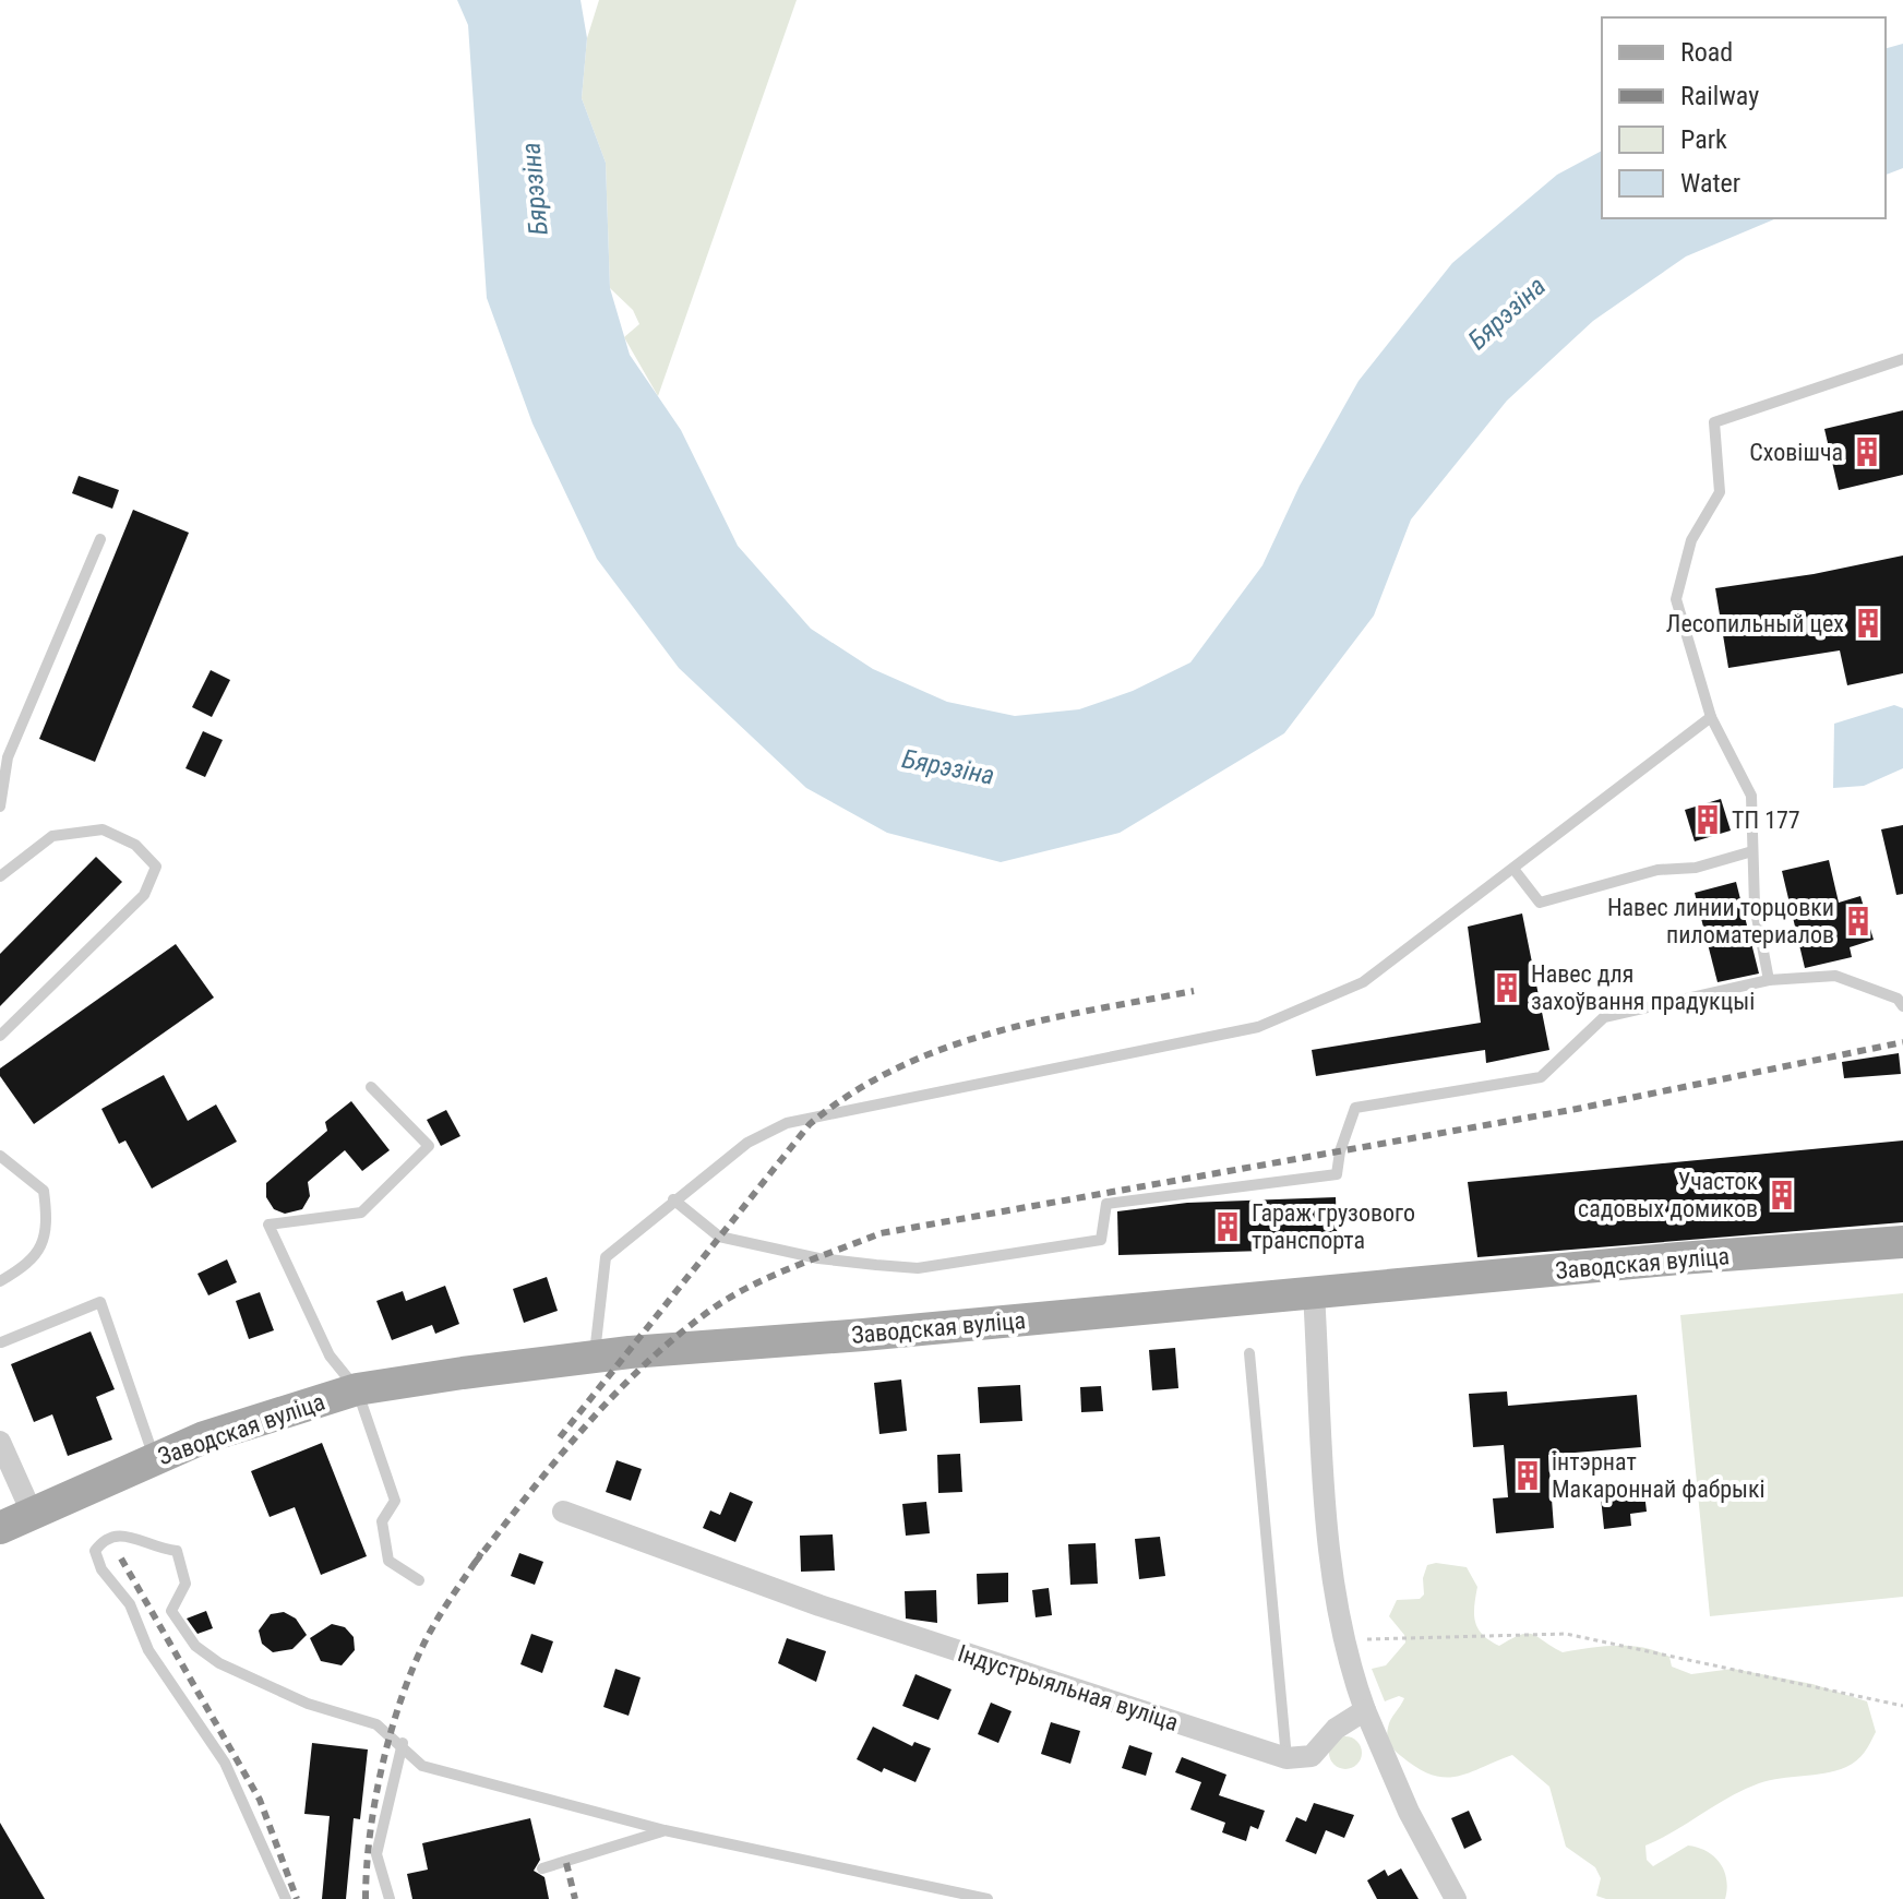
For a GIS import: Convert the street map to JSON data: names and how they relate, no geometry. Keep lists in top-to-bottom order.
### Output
{
  "streets": {
    "main road": ["Заводская вуліца"],
    "street": ["Індустрыяльная вуліца"]
  },
  "water": ["Бярэзіна"],
  "places": {
    "building": [
      "Сховішча",
      "Лесопильный цех",
      "ТП 177",
      "Навес линии торцовки пиломатериалов",
      "Навес для захоўвання прадукцыі",
      "Участок садовых домиков",
      "Гараж грузового транспорта",
      "інтэрнат Макароннай фабрыкі"
    ]
  },
  "legend": [
    "Road",
    "Railway",
    "Park",
    "Water"
  ]
}
